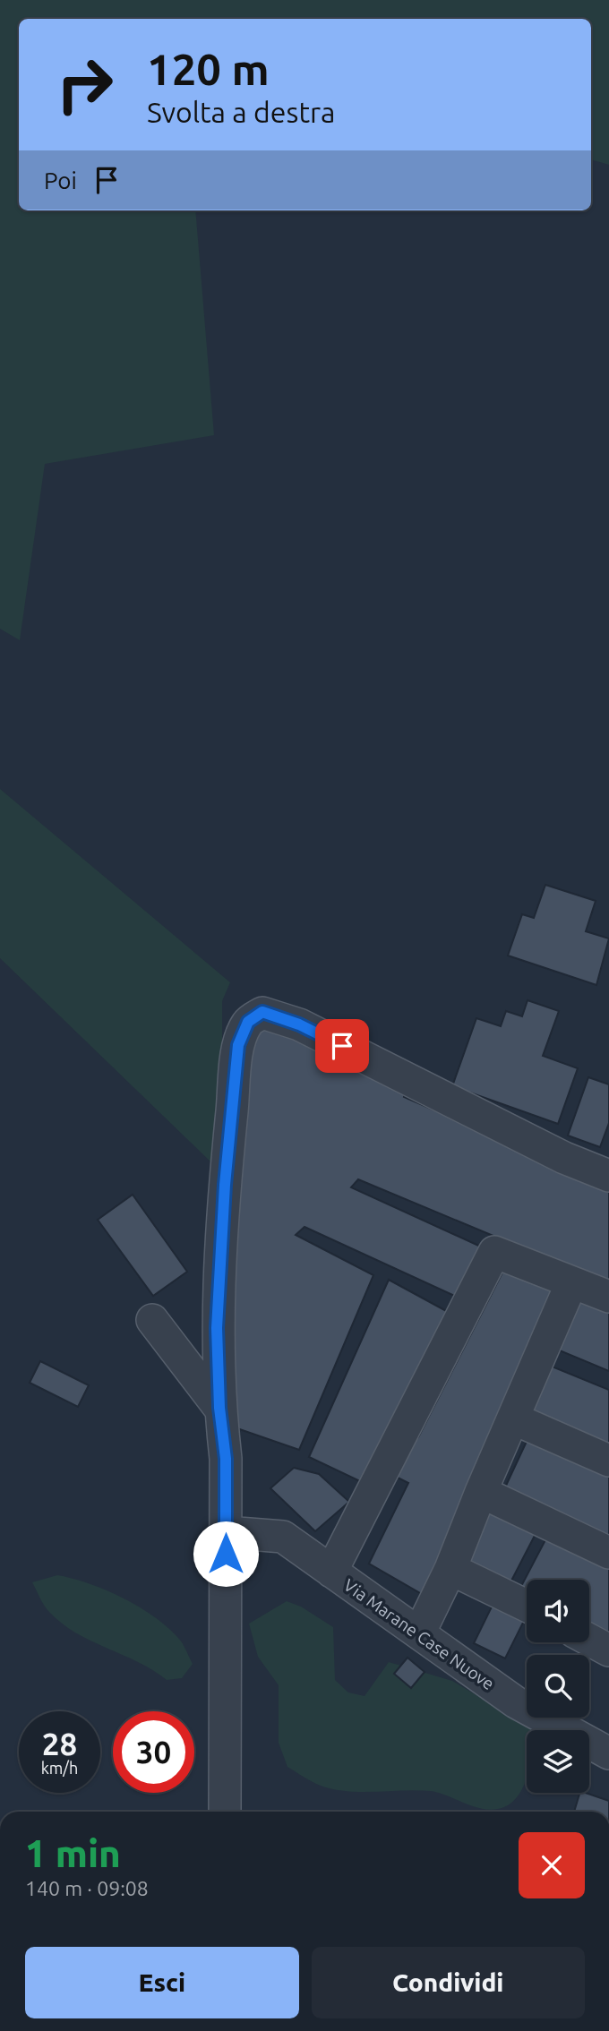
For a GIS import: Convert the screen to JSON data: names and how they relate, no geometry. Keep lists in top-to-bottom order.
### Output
{
  "streets": {
    "street": ["Via Marane Case Nuove"]
  },
  "page": {
    "turn": ["120 m", "Svolta a destra"],
    "then": "Poi",
    "speed": "28 km/h",
    "limit": "30",
    "heading": ["1 min", "140 m · 09:08"],
    "buttons": ["Esci", "Condividi"]
  }
}
